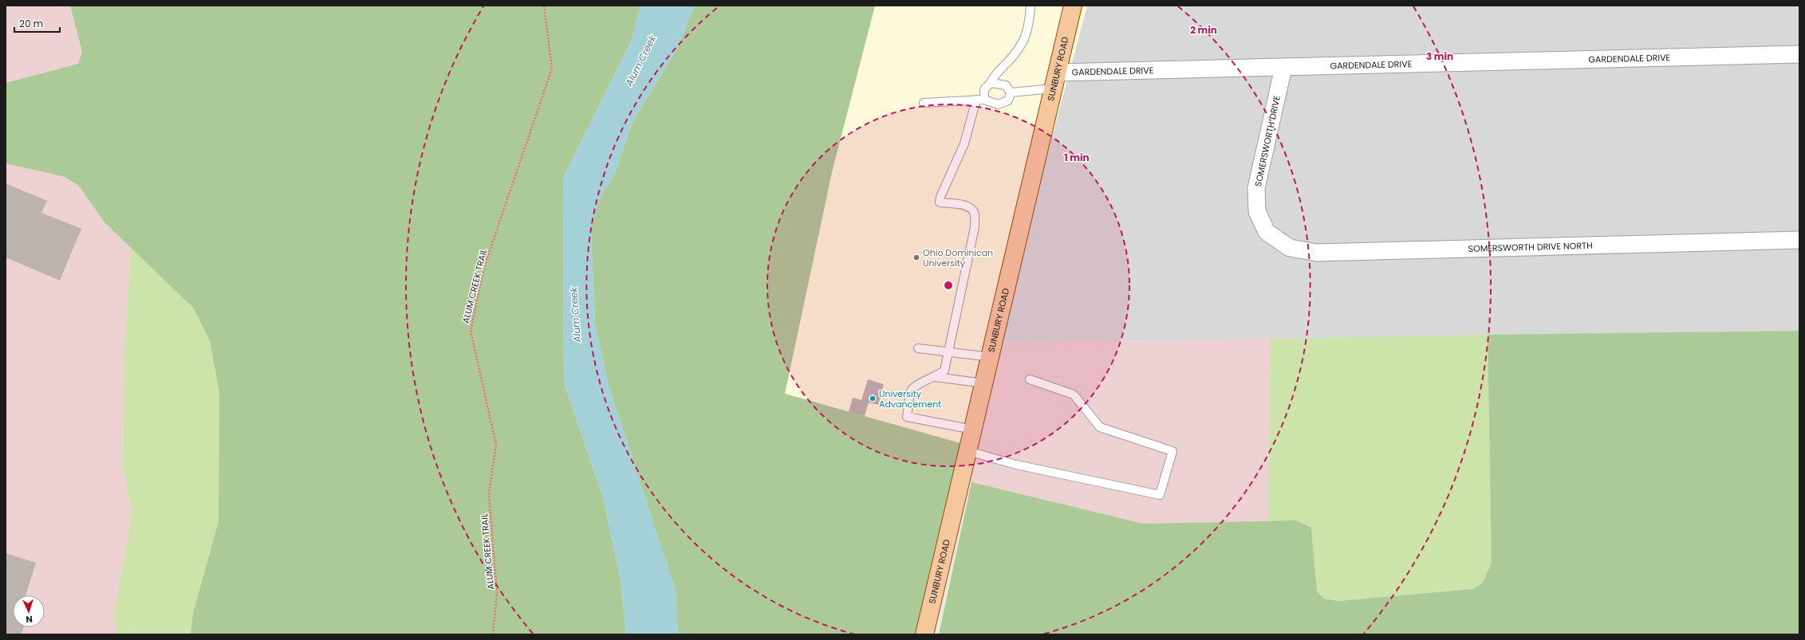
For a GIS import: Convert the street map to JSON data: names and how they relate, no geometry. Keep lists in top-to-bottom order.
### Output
{
  "streets": {
    "main road": ["SUNBURY ROAD"],
    "street": ["GARDENDALE DRIVE", "SOMERSWORTH DRIVE", "SOMERSWORTH DRIVE NORTH"],
    "path": ["ALUM CREEK TRAIL"]
  },
  "crossings": [
    ["GARDENDALE DRIVE", "SUNBURY ROAD"],
    ["GARDENDALE DRIVE", "SOMERSWORTH DRIVE"],
    ["SOMERSWORTH DRIVE", "SOMERSWORTH DRIVE NORTH"]
  ],
  "water": ["Alum Creek"],
  "places": ["Ohio Dominican University", "University Advancement"],
  "scale_bar": "20 m",
  "north": "bottom",
  "rings": ["2 min", "3 min", "1 min"]
}
